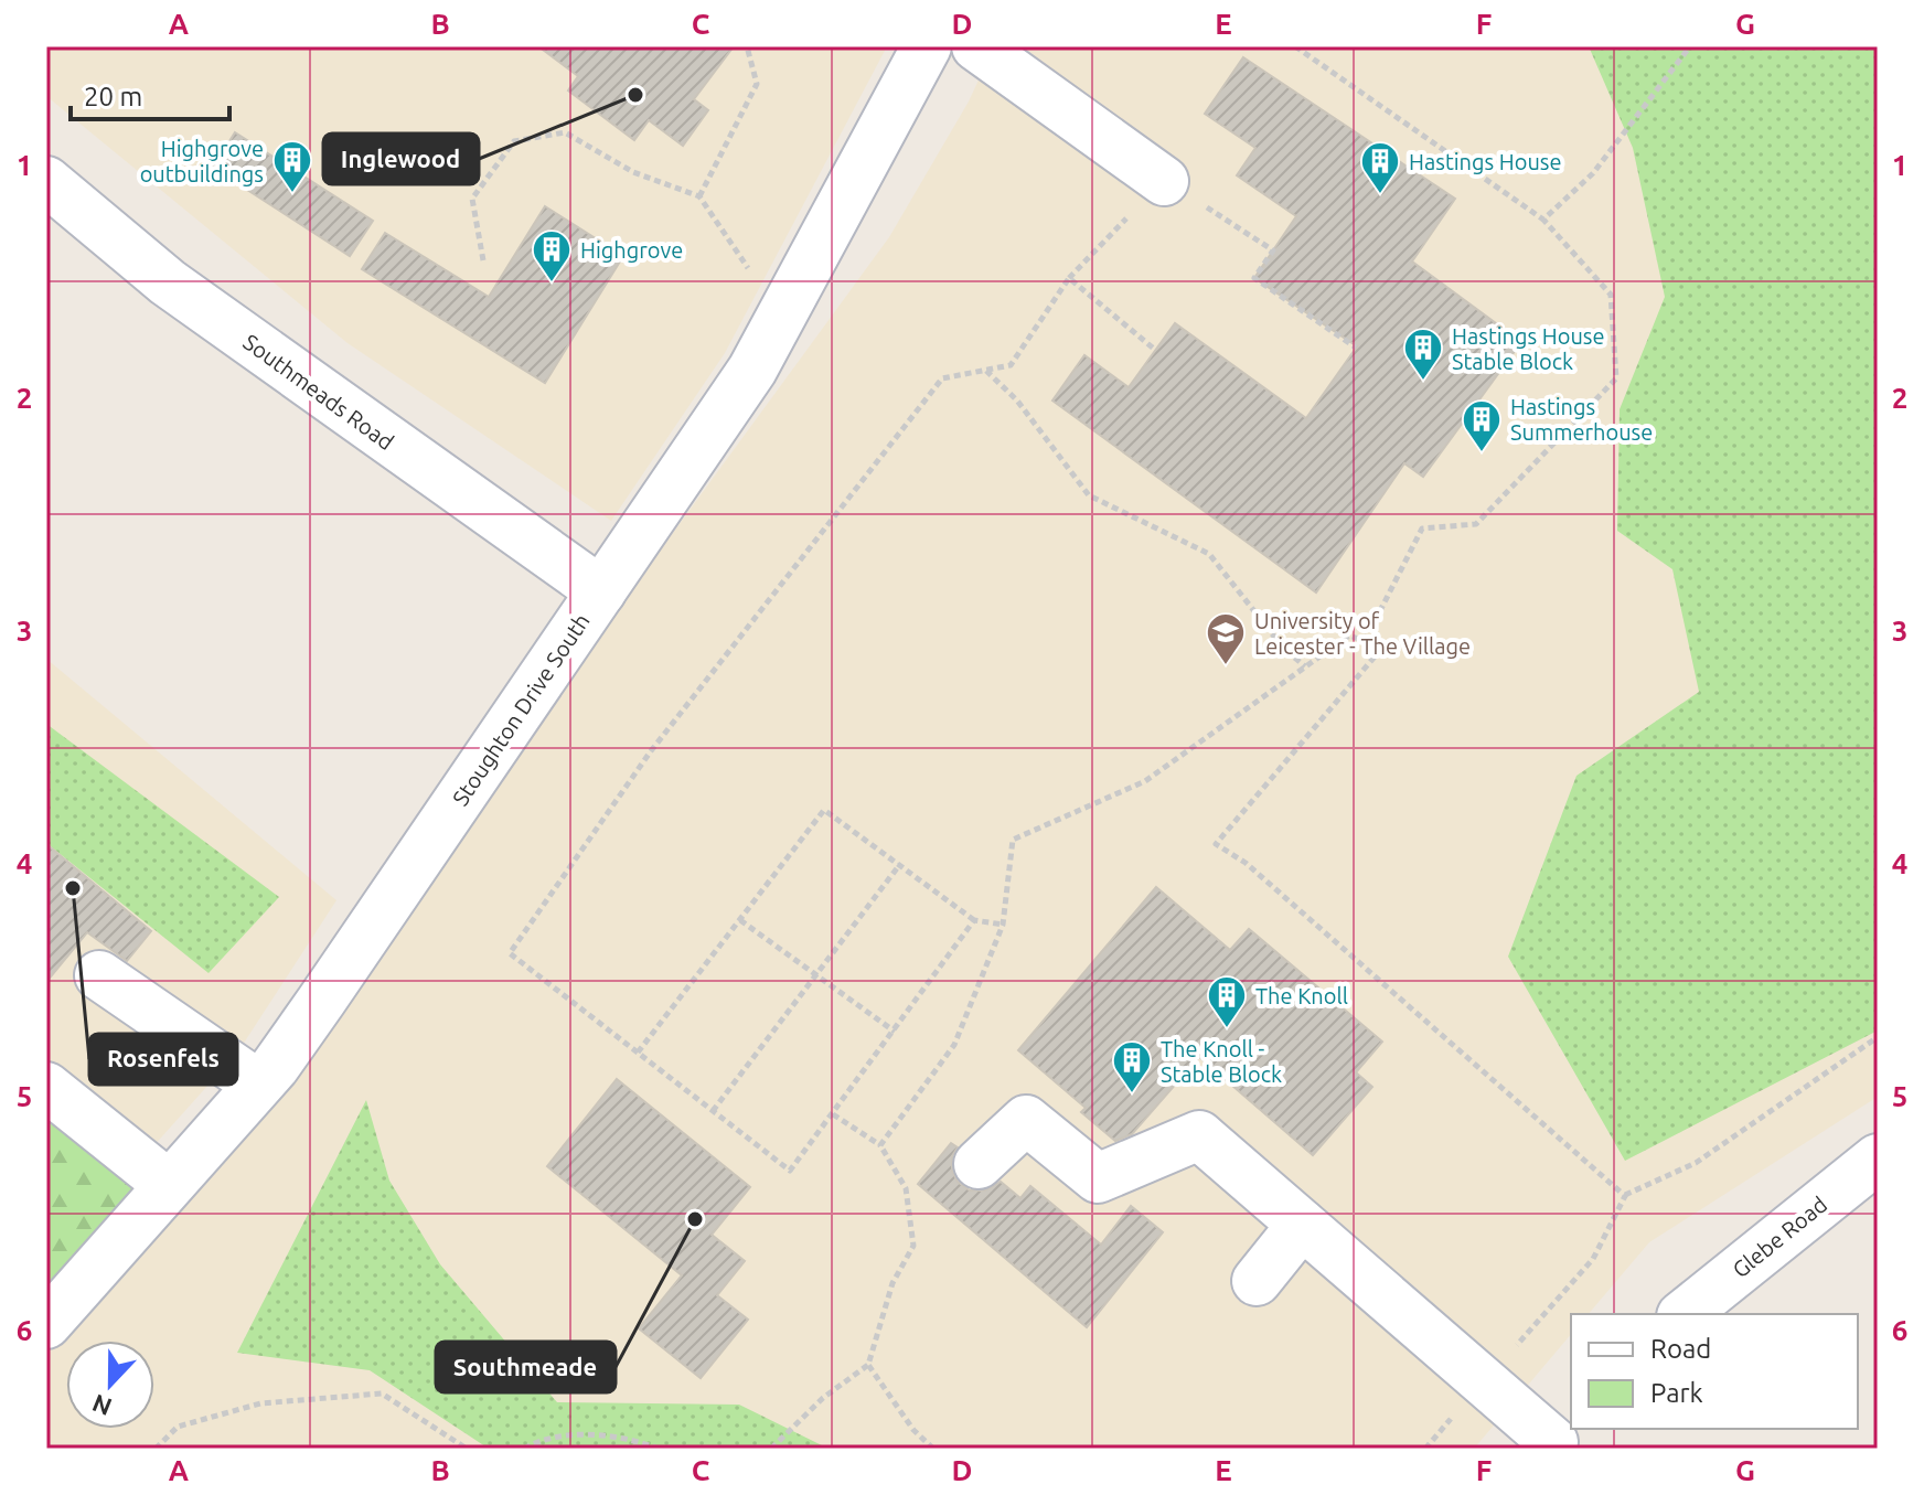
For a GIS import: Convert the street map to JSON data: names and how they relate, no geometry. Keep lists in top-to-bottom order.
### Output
{
  "streets": {
    "street": ["Southmeads Road", "Stoughton Drive South", "Glebe Road"]
  },
  "crossings": [
    ["Southmeads Road", "Stoughton Drive South"]
  ],
  "places": {
    "other": ["Inglewood", "Rosenfels", "Southmeade"],
    "building": [
      "Highgrove outbuildings",
      "Hastings House",
      "Highgrove",
      "Hastings House Stable Block",
      "Hastings Summerhouse",
      "The Knoll",
      "The Knoll - Stable Block"
    ],
    "school or university": ["University of Leicester - The Village"]
  },
  "legend": ["Road", "Park"],
  "scale_bar": "20 m",
  "north": "bottom",
  "grid": {
    "columns": [
      "A",
      "B",
      "C",
      "D",
      "E",
      "F",
      "G"
    ],
    "rows": [
      "1",
      "2",
      "3",
      "4",
      "5",
      "6"
    ]
  }
}
